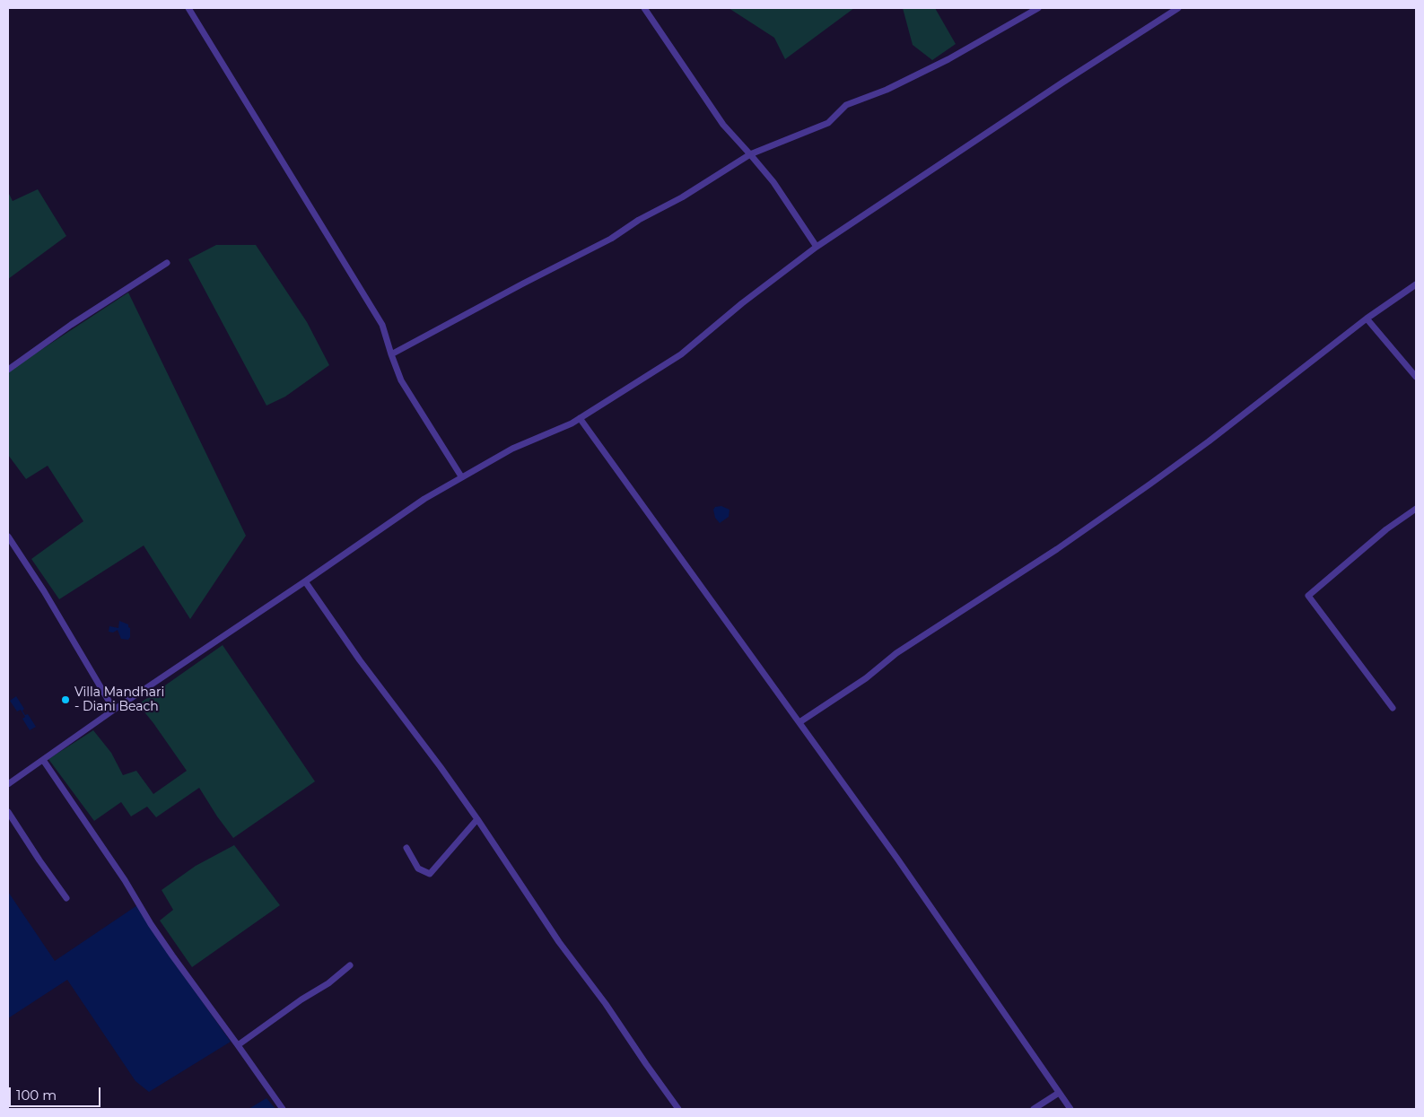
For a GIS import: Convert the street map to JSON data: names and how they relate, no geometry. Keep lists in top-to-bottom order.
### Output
{
  "places": ["Villa Mandhari - Diani Beach"],
  "scale_bar": "100 m"
}
